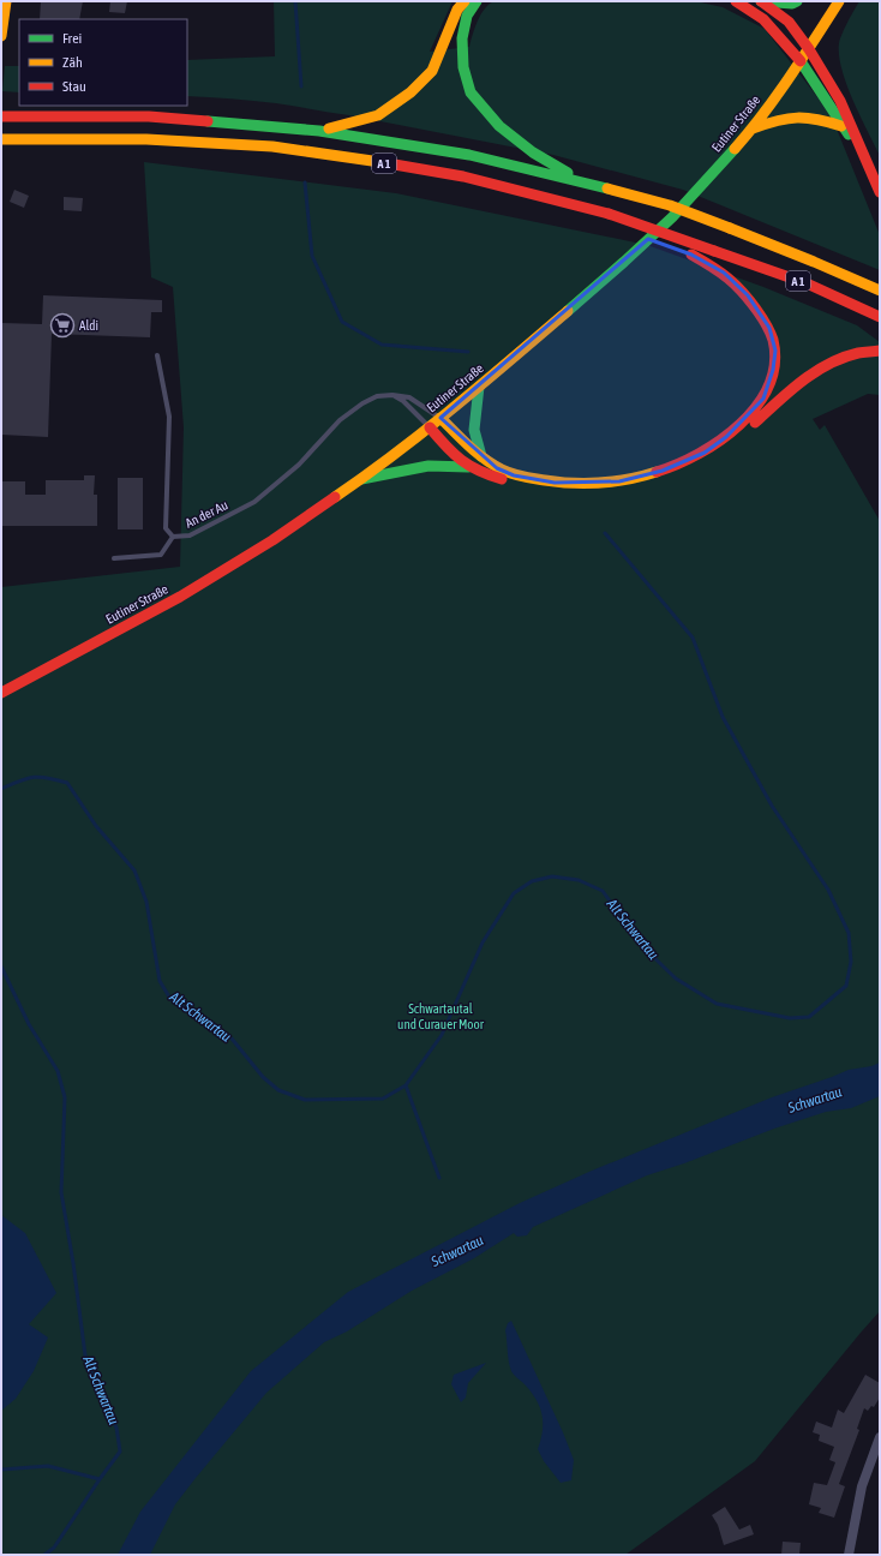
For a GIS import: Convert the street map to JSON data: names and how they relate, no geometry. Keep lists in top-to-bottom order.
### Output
{
  "streets": {
    "main road": ["Eutiner Straße", "A 1"],
    "lane": ["An der Au"]
  },
  "crossings": [
    ["Eutiner Straße", "An der Au"]
  ],
  "water": ["Alt Schwartau", "Schwartau"],
  "parks": ["Schwartautal und Curauer Moor"],
  "places": {
    "supermarket": ["Aldi"]
  },
  "legend": ["Frei", "Zäh", "Stau"]
}
